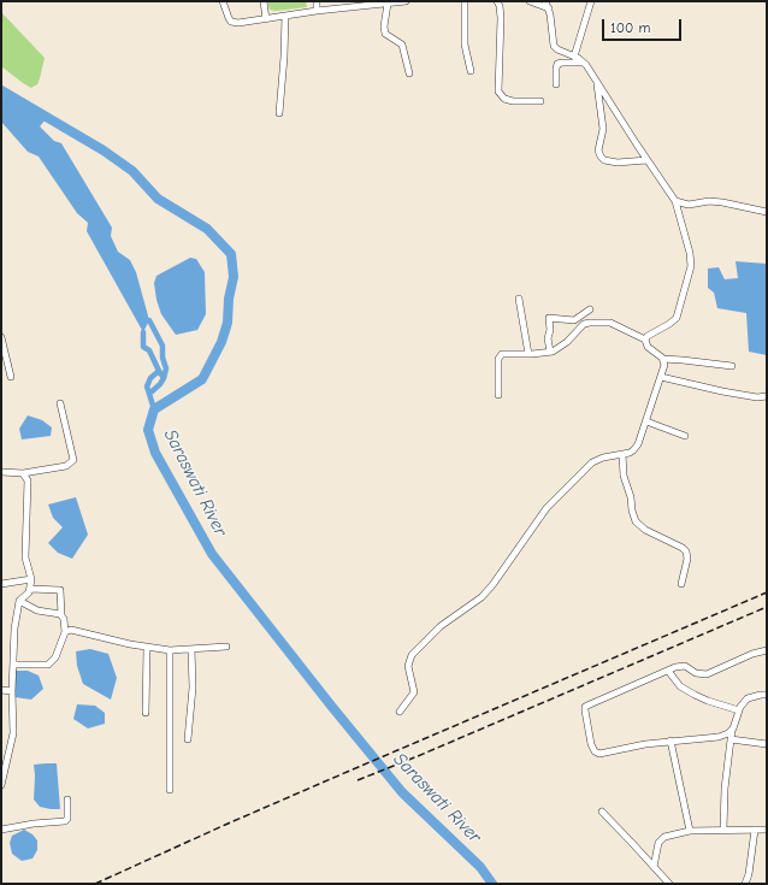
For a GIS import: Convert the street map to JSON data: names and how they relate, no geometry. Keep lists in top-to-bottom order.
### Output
{
  "water": ["Saraswati River"],
  "scale_bar": "100 m"
}
